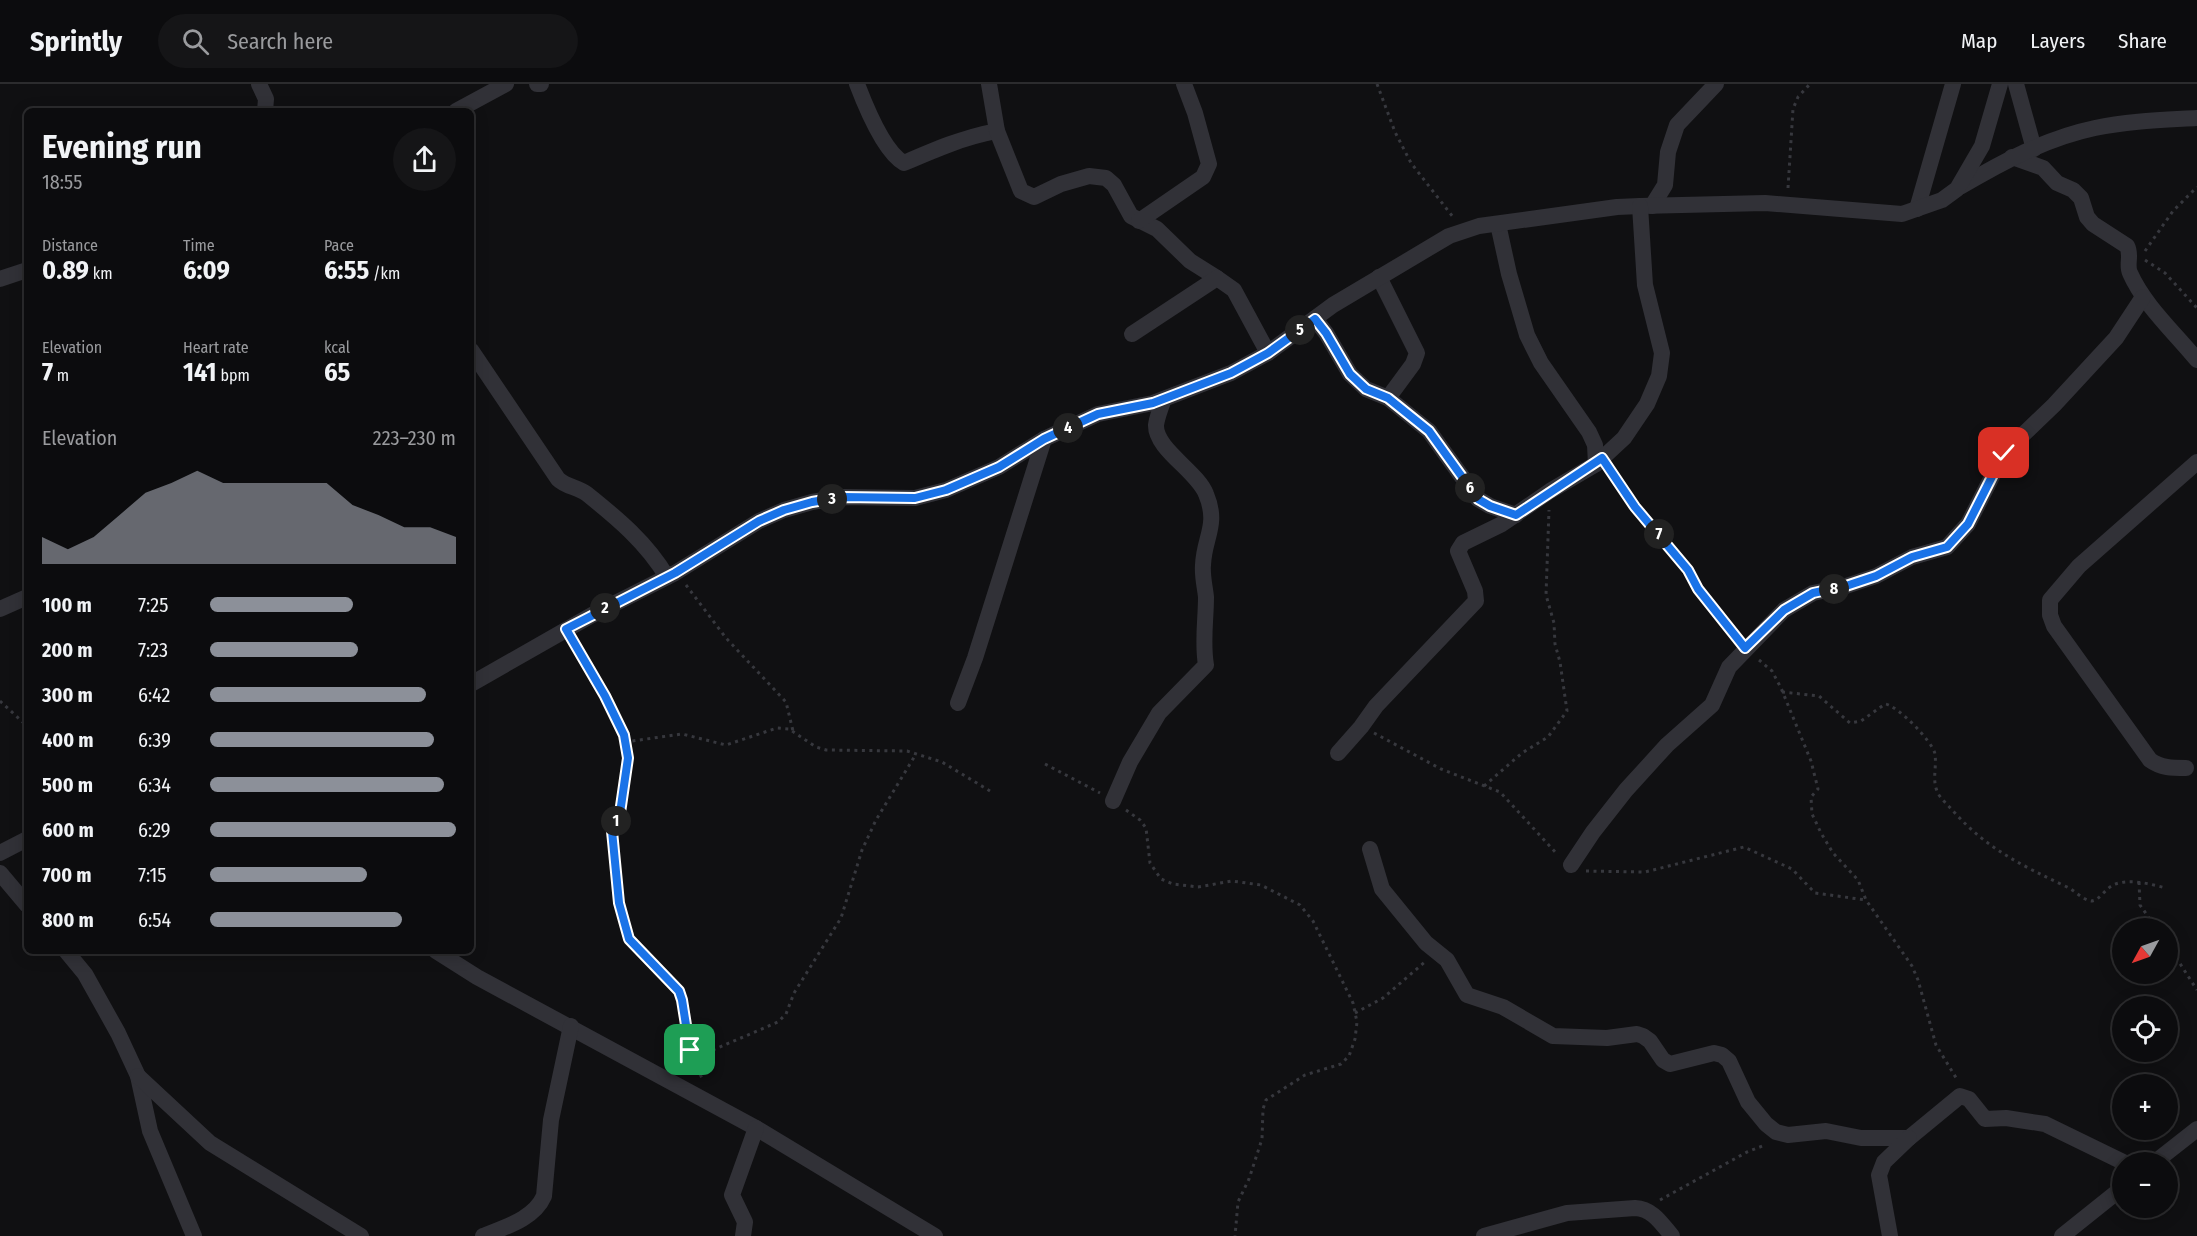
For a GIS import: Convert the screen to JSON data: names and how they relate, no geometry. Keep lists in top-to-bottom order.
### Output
{
  "north": "bottom left",
  "page": {
    "header": "Sprintly",
    "search": "Search here",
    "nav": ["Map", "Layers", "Share"],
    "heading": ["Evening run", "18:55"],
    "stats": [
      ["Distance", "0.89 km"],
      ["Time", "6:09"],
      ["Pace", "6:55 /km"],
      ["Elevation", "7 m"],
      ["Heart rate", "141 bpm"],
      ["kcal", "65"]
    ],
    "pins": [
      "5",
      "4",
      "6",
      "3",
      "7",
      "8",
      "2",
      "1"
    ],
    "chart": ["Elevation", "223–230 m"],
    "list": [
      {
        "name": "100 m",
        "note": "7:25"
      },
      {
        "name": "200 m",
        "note": "7:23"
      },
      {
        "name": "300 m",
        "note": "6:42"
      },
      {
        "name": "400 m",
        "note": "6:39"
      },
      {
        "name": "500 m",
        "note": "6:34"
      },
      {
        "name": "600 m",
        "note": "6:29"
      },
      {
        "name": "700 m",
        "note": "7:15"
      },
      {
        "name": "800 m",
        "note": "6:54"
      }
    ],
    "map_buttons": ["+", "−"]
  }
}
